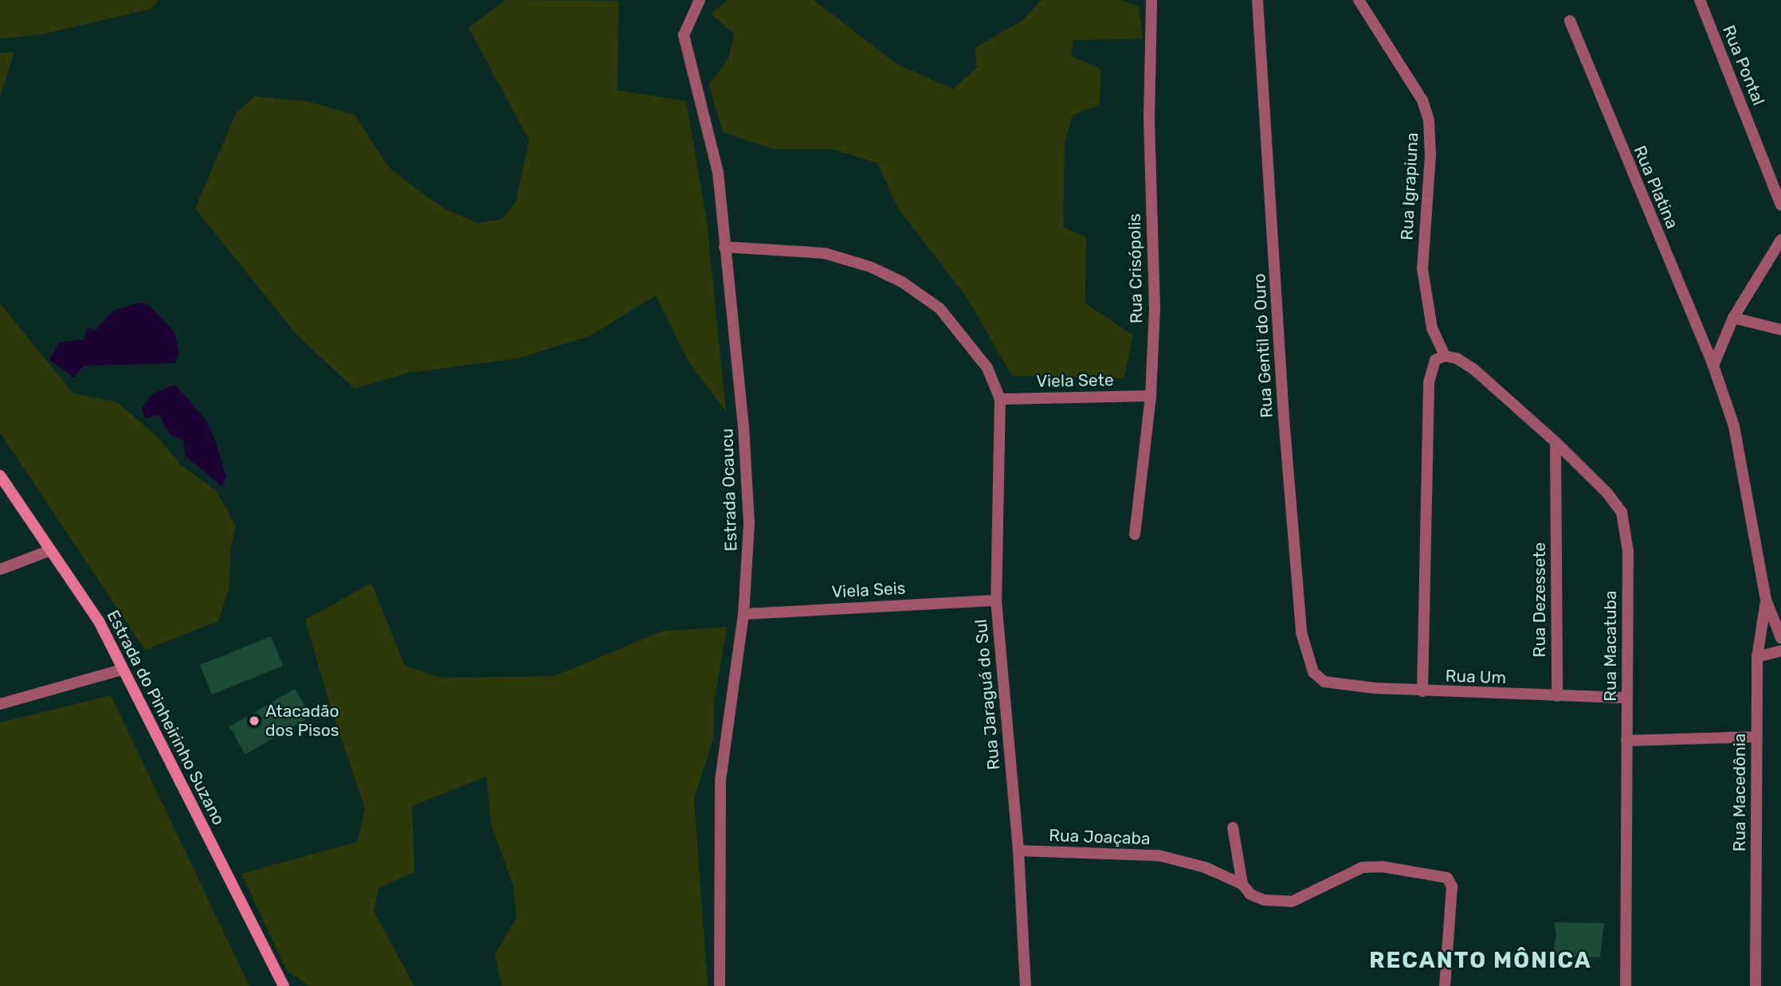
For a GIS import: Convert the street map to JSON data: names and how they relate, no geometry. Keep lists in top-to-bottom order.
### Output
{
  "streets": {
    "main road": ["Estrada do Pinheirinho Suzano"],
    "street": [
      "Rua Pontal",
      "Rua Igrapiuna",
      "Rua Platina",
      "Rua Crisópolis",
      "Rua Gentil do Ouro",
      "Viela Sete",
      "Estrada Ocaucu",
      "Viela Seis",
      "Rua Dezessete",
      "Rua Macatuba",
      "Rua Um",
      "Rua Jaraguá do Sul",
      "Rua Macedônia",
      "Rua Joaçaba"
    ]
  },
  "crossings": [
    ["Rua Igrapiuna", "Rua Macatuba"],
    ["Rua Platina", "Rua Macedônia"],
    ["Rua Crisópolis", "Viela Sete"],
    ["Rua Gentil do Ouro", "Rua Um"],
    ["Viela Sete", "Rua Jaraguá do Sul"],
    ["Estrada Ocaucu", "Viela Seis"],
    ["Viela Seis", "Rua Jaraguá do Sul"],
    ["Rua Dezessete", "Rua Macatuba"],
    ["Rua Dezessete", "Rua Um"],
    ["Rua Macatuba", "Rua Um"],
    ["Rua Jaraguá do Sul", "Rua Joaçaba"]
  ],
  "districts": ["RECANTO MÔNICA"],
  "places": ["Atacadão dos Pisos"]
}
